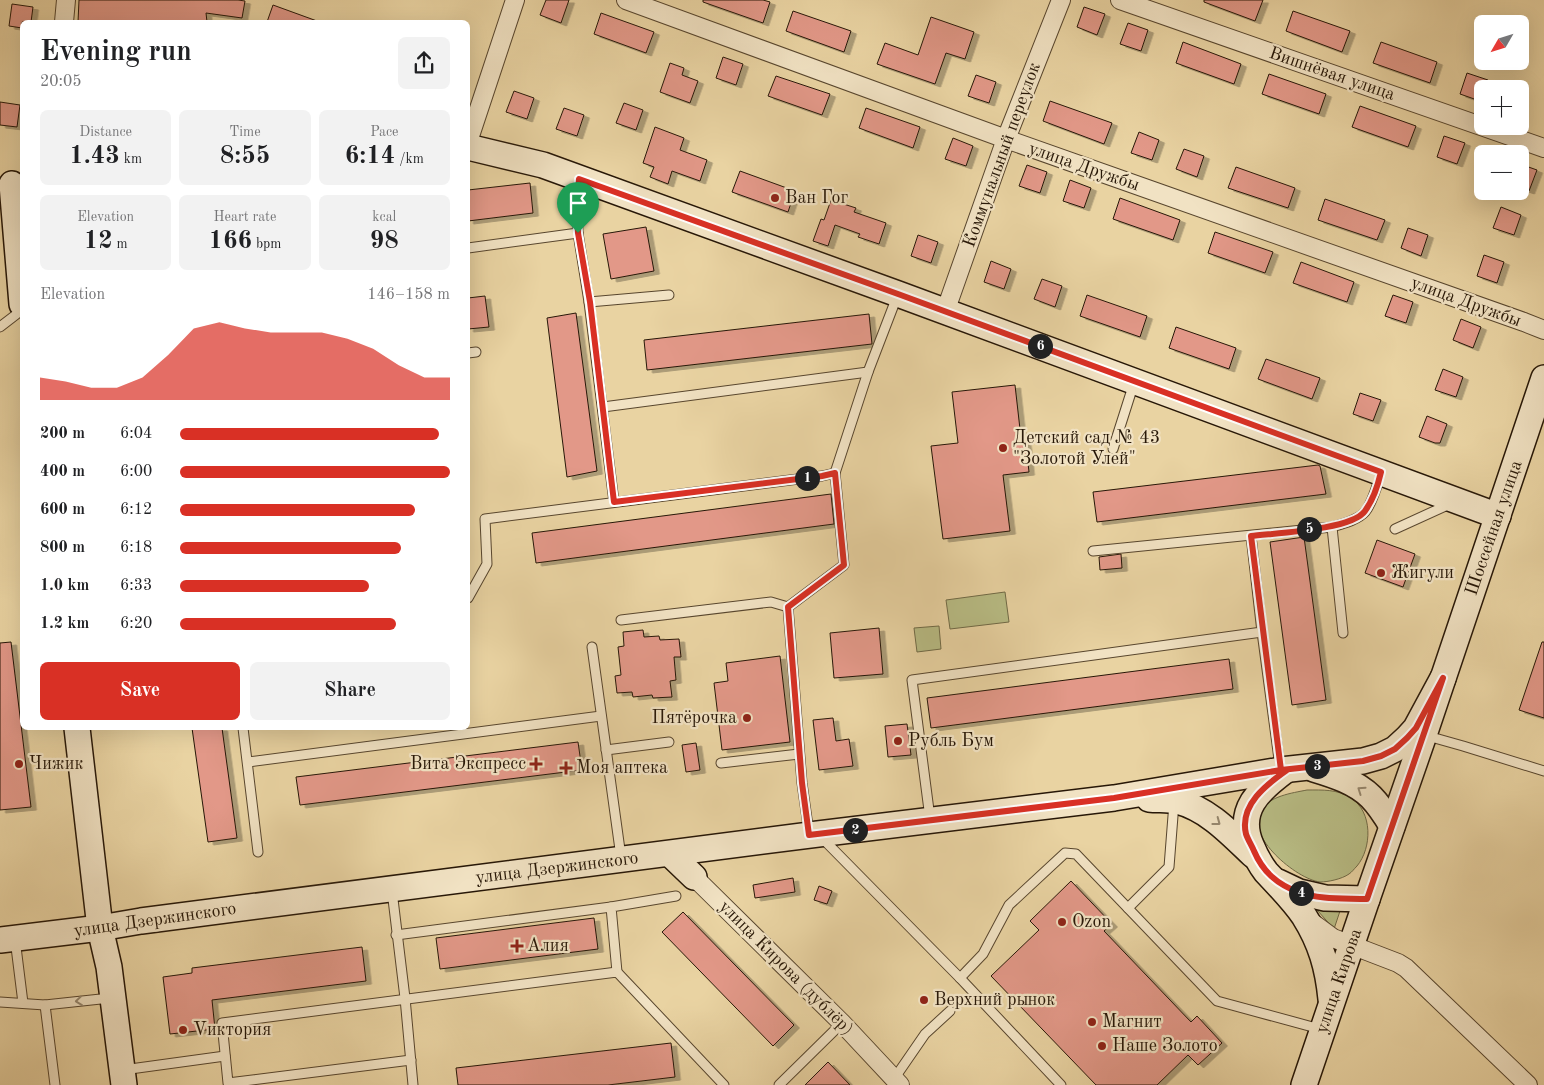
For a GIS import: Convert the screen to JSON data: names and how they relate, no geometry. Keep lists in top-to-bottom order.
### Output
{
  "streets": {
    "main road": [
      "Шоссейная улица",
      "улица Дзержинского",
      "улица Кирова (дублёр)",
      "улица Кирова"
    ],
    "street": ["Вишнёвая улица", "Коммунальный переулок", "улица Дружбы"]
  },
  "crossings": [
    ["Коммунальный переулок", "улица Дружбы"],
    ["Шоссейная улица", "улица Кирова"],
    ["улица Дзержинского", "улица Кирова (дублёр)"]
  ],
  "places": {
    "other": [
      "Ван Гог",
      "Детский сад № 43 \"Золотой Улей\"",
      "Жигули",
      "Пятёрочка",
      "Рубль Бум",
      "Чижик",
      "Ozon",
      "Верхний рынок",
      "Магнит",
      "Vиктория",
      "Наше Золото"
    ],
    "health": ["Вита Экспресс", "Моя аптека", "Алия"]
  },
  "north": "bottom left",
  "page": {
    "map_buttons": ["+", "−"],
    "heading": ["Evening run", "20:05"],
    "stats": [
      ["Distance", "1.43 km"],
      ["Time", "8:55"],
      ["Pace", "6:14 /km"],
      ["Elevation", "12 m"],
      ["Heart rate", "166 bpm"],
      ["kcal", "98"]
    ],
    "chart": ["Elevation", "146–158 m"],
    "pins": [
      "6",
      "1",
      "5",
      "3",
      "2",
      "4"
    ],
    "list": [
      {
        "name": "200 m",
        "note": "6:04"
      },
      {
        "name": "400 m",
        "note": "6:00"
      },
      {
        "name": "600 m",
        "note": "6:12"
      },
      {
        "name": "800 m",
        "note": "6:18"
      },
      {
        "name": "1.0 km",
        "note": "6:33"
      },
      {
        "name": "1.2 km",
        "note": "6:20"
      }
    ],
    "buttons": ["Save", "Share"]
  }
}
